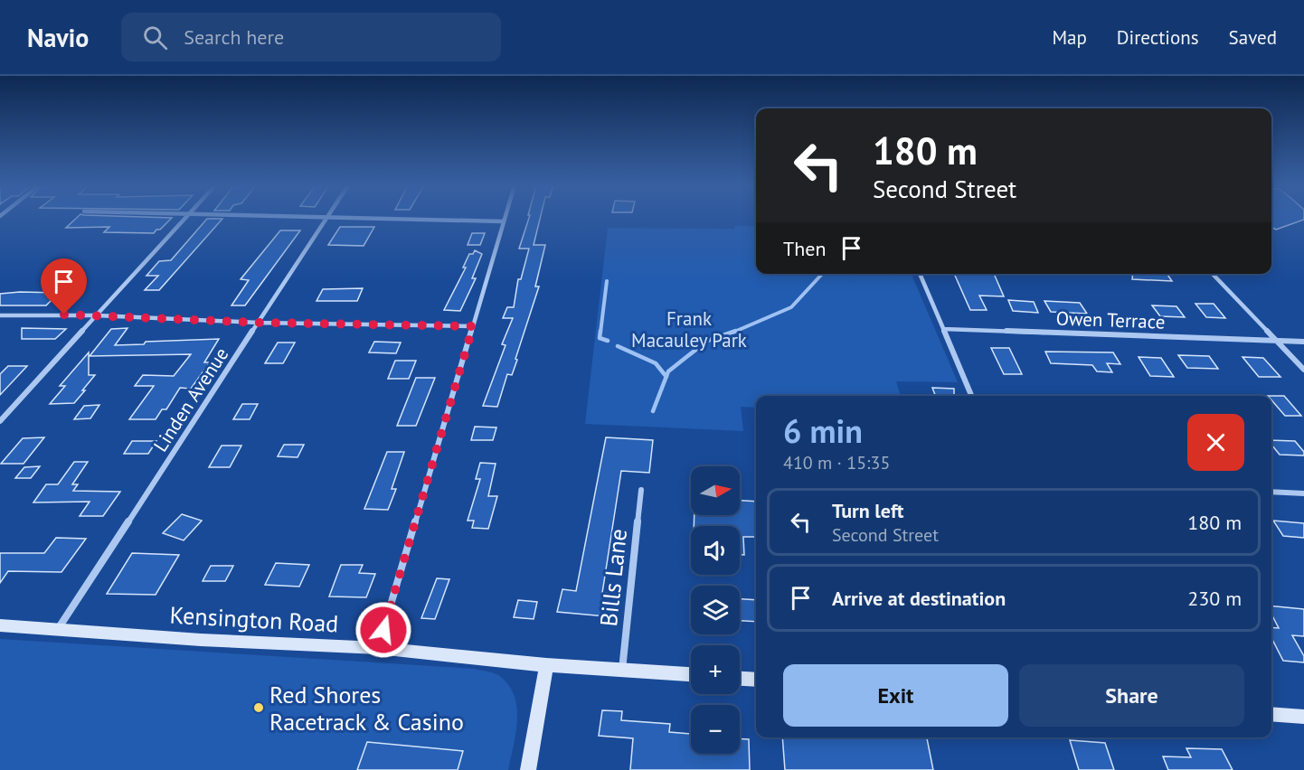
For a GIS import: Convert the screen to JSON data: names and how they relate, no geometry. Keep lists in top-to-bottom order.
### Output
{
  "streets": {
    "street": [
      "Owen Terrace",
      "Linden Avenue",
      "Bills Lane",
      "Kensington Road"
    ]
  },
  "crossings": [
    ["Linden Avenue", "Kensington Road"],
    ["Bills Lane", "Kensington Road"]
  ],
  "parks": ["Frank Macauley Park"],
  "places": ["Red Shores Racetrack & Casino"],
  "north": "right",
  "page": {
    "header": "Navio",
    "search": "Search here",
    "nav": ["Map", "Directions", "Saved"],
    "turn": ["180 m", "Second Street"],
    "then": "Then",
    "heading": ["6 min", "410 m · 15:35"],
    "map_buttons": ["+", "−"],
    "list": [
      {
        "name": "Turn left",
        "note": "Second Street",
        "value": "180 m"
      },
      {
        "name": "Arrive at destination",
        "value": "230 m"
      }
    ],
    "buttons": ["Exit", "Share"]
  }
}
